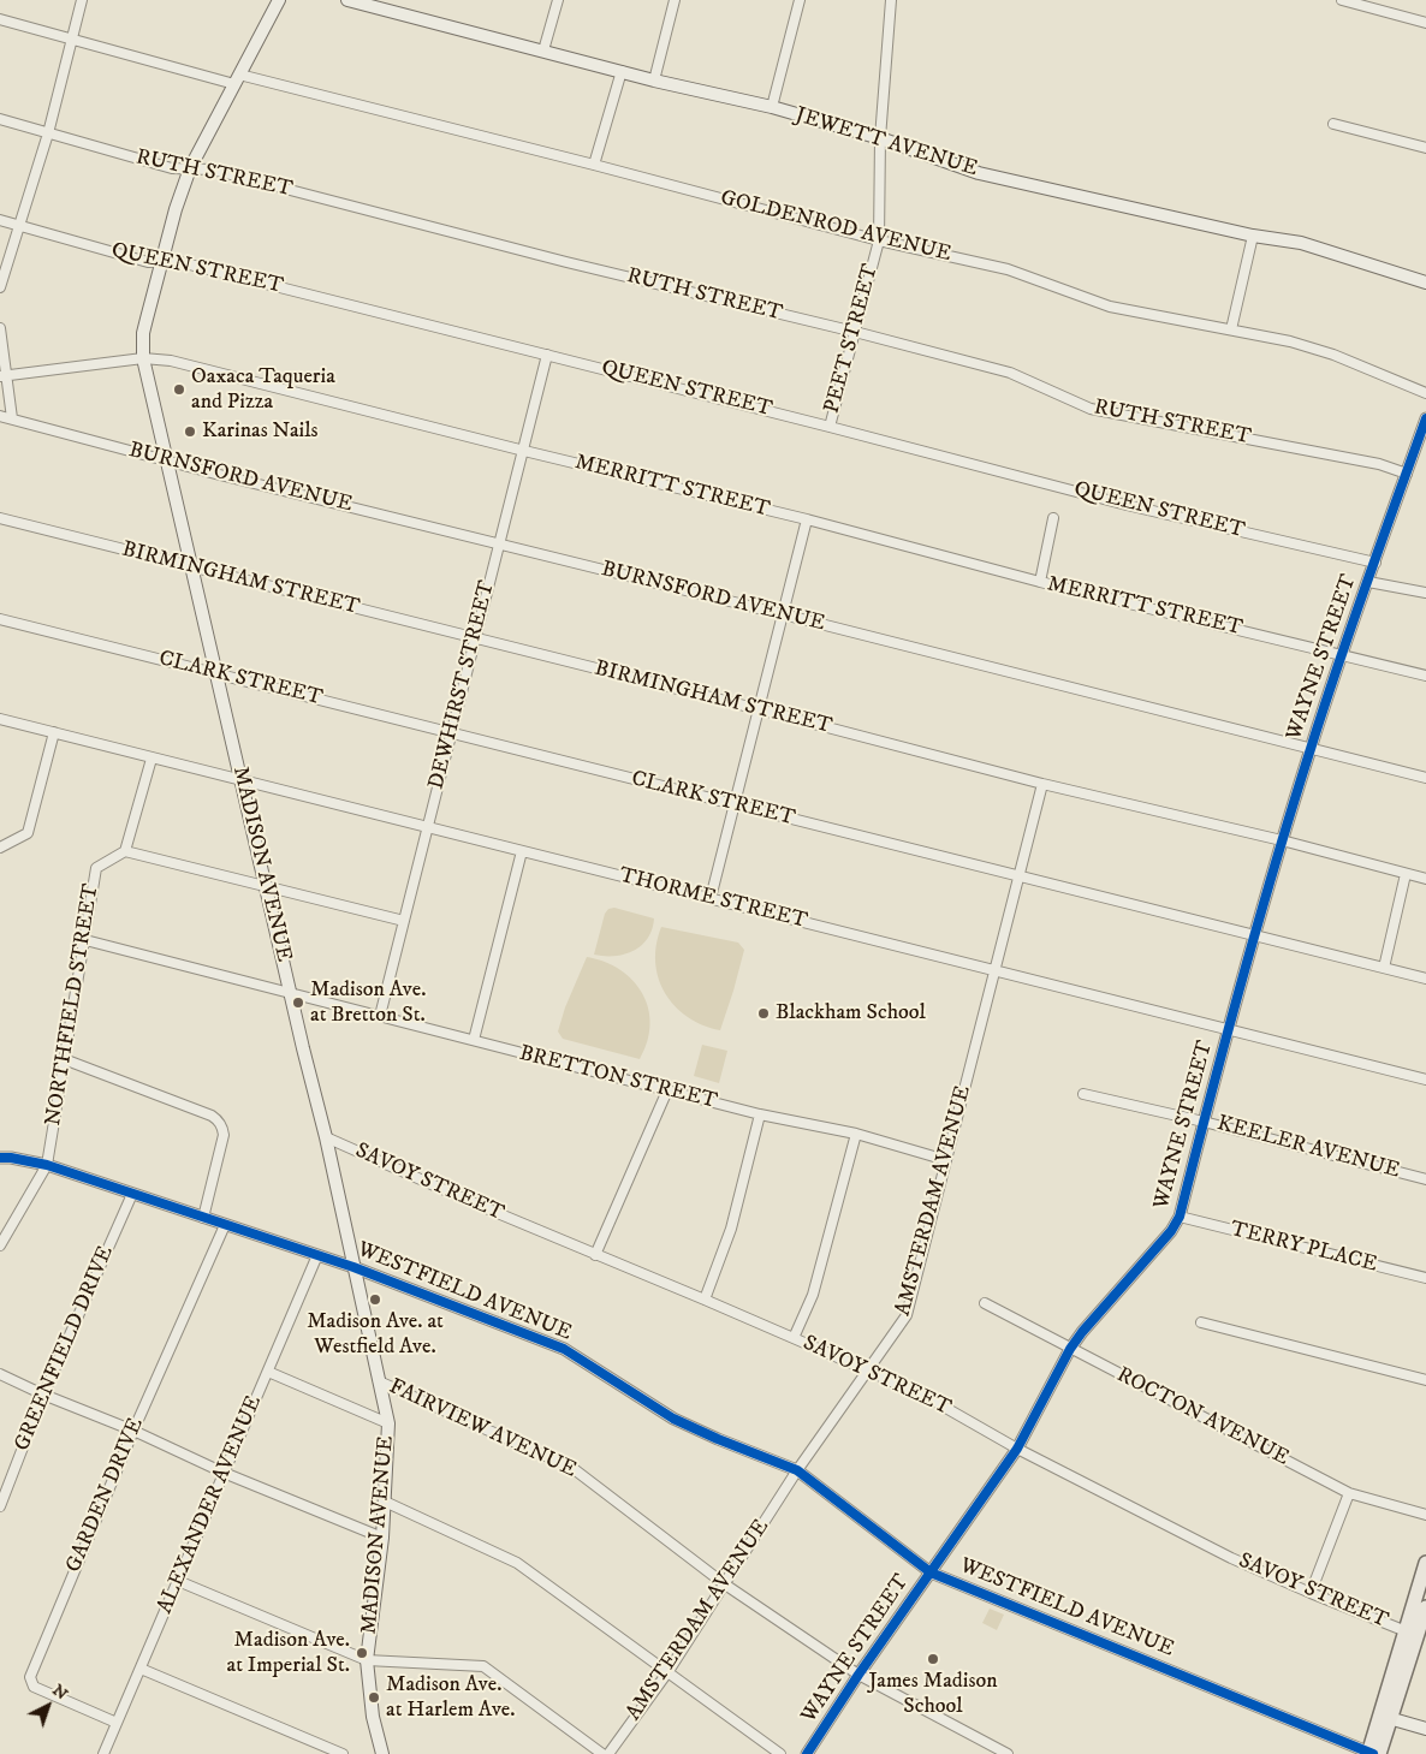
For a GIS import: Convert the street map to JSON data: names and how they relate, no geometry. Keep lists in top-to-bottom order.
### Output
{
  "streets": {
    "main road": ["JEWETT AVENUE", "MADISON AVENUE"],
    "street": [
      "RUTH STREET",
      "GOLDENROD AVENUE",
      "QUEEN STREET",
      "PEET STREET",
      "BURNSFORD AVENUE",
      "MERRITT STREET",
      "BIRMINGHAM STREET",
      "WAYNE STREET",
      "CLARK STREET",
      "DEWHIRST STREET",
      "THORME STREET",
      "NORTHFIELD STREET",
      "BRETTON STREET",
      "KEELER AVENUE",
      "SAVOY STREET",
      "AMSTERDAM AVENUE",
      "TERRY PLACE",
      "WESTFIELD AVENUE",
      "GREENFIELD DRIVE",
      "ROCTON AVENUE",
      "FAIRVIEW AVENUE",
      "GARDEN DRIVE",
      "ALEXANDER AVENUE"
    ]
  },
  "crossings": [
    ["JEWETT AVENUE", "PEET STREET"],
    ["RUTH STREET", "PEET STREET"],
    ["RUTH STREET", "WAYNE STREET"],
    ["RUTH STREET", "MADISON AVENUE"],
    ["GOLDENROD AVENUE", "PEET STREET"],
    ["GOLDENROD AVENUE", "MADISON AVENUE"],
    ["QUEEN STREET", "PEET STREET"],
    ["QUEEN STREET", "WAYNE STREET"],
    ["QUEEN STREET", "DEWHIRST STREET"],
    ["QUEEN STREET", "MADISON AVENUE"],
    ["BURNSFORD AVENUE", "WAYNE STREET"],
    ["BURNSFORD AVENUE", "DEWHIRST STREET"],
    ["BURNSFORD AVENUE", "MADISON AVENUE"],
    ["MERRITT STREET", "WAYNE STREET"],
    ["MERRITT STREET", "DEWHIRST STREET"],
    ["MERRITT STREET", "MADISON AVENUE"],
    ["BIRMINGHAM STREET", "WAYNE STREET"],
    ["BIRMINGHAM STREET", "DEWHIRST STREET"],
    ["BIRMINGHAM STREET", "MADISON AVENUE"],
    ["BIRMINGHAM STREET", "AMSTERDAM AVENUE"],
    ["WAYNE STREET", "CLARK STREET"],
    ["WAYNE STREET", "THORME STREET"],
    ["WAYNE STREET", "KEELER AVENUE"],
    ["WAYNE STREET", "SAVOY STREET"],
    ["WAYNE STREET", "TERRY PLACE"],
    ["WAYNE STREET", "WESTFIELD AVENUE"],
    ["WAYNE STREET", "ROCTON AVENUE"],
    ["WAYNE STREET", "FAIRVIEW AVENUE"],
    ["CLARK STREET", "DEWHIRST STREET"],
    ["CLARK STREET", "MADISON AVENUE"],
    ["CLARK STREET", "AMSTERDAM AVENUE"],
    ["DEWHIRST STREET", "THORME STREET"],
    ["DEWHIRST STREET", "BRETTON STREET"],
    ["MADISON AVENUE", "THORME STREET"],
    ["MADISON AVENUE", "BRETTON STREET"],
    ["MADISON AVENUE", "SAVOY STREET"],
    ["MADISON AVENUE", "WESTFIELD AVENUE"],
    ["MADISON AVENUE", "FAIRVIEW AVENUE"],
    ["THORME STREET", "AMSTERDAM AVENUE"],
    ["NORTHFIELD STREET", "BRETTON STREET"],
    ["NORTHFIELD STREET", "WESTFIELD AVENUE"],
    ["BRETTON STREET", "AMSTERDAM AVENUE"],
    ["SAVOY STREET", "AMSTERDAM AVENUE"],
    ["AMSTERDAM AVENUE", "WESTFIELD AVENUE"],
    ["AMSTERDAM AVENUE", "FAIRVIEW AVENUE"],
    ["WESTFIELD AVENUE", "GREENFIELD DRIVE"],
    ["WESTFIELD AVENUE", "GARDEN DRIVE"],
    ["WESTFIELD AVENUE", "ALEXANDER AVENUE"],
    ["GARDEN DRIVE", "ALEXANDER AVENUE"]
  ],
  "places": [
    "Oaxaca Taqueria and Pizza",
    "Karinas Nails",
    "Madison Ave. at Bretton St.",
    "Blackham School",
    "Madison Ave. at Westfield Ave.",
    "Madison Ave. at Imperial St.",
    "James Madison School",
    "Madison Ave. at Harlem Ave."
  ],
  "north": "top right"
}
